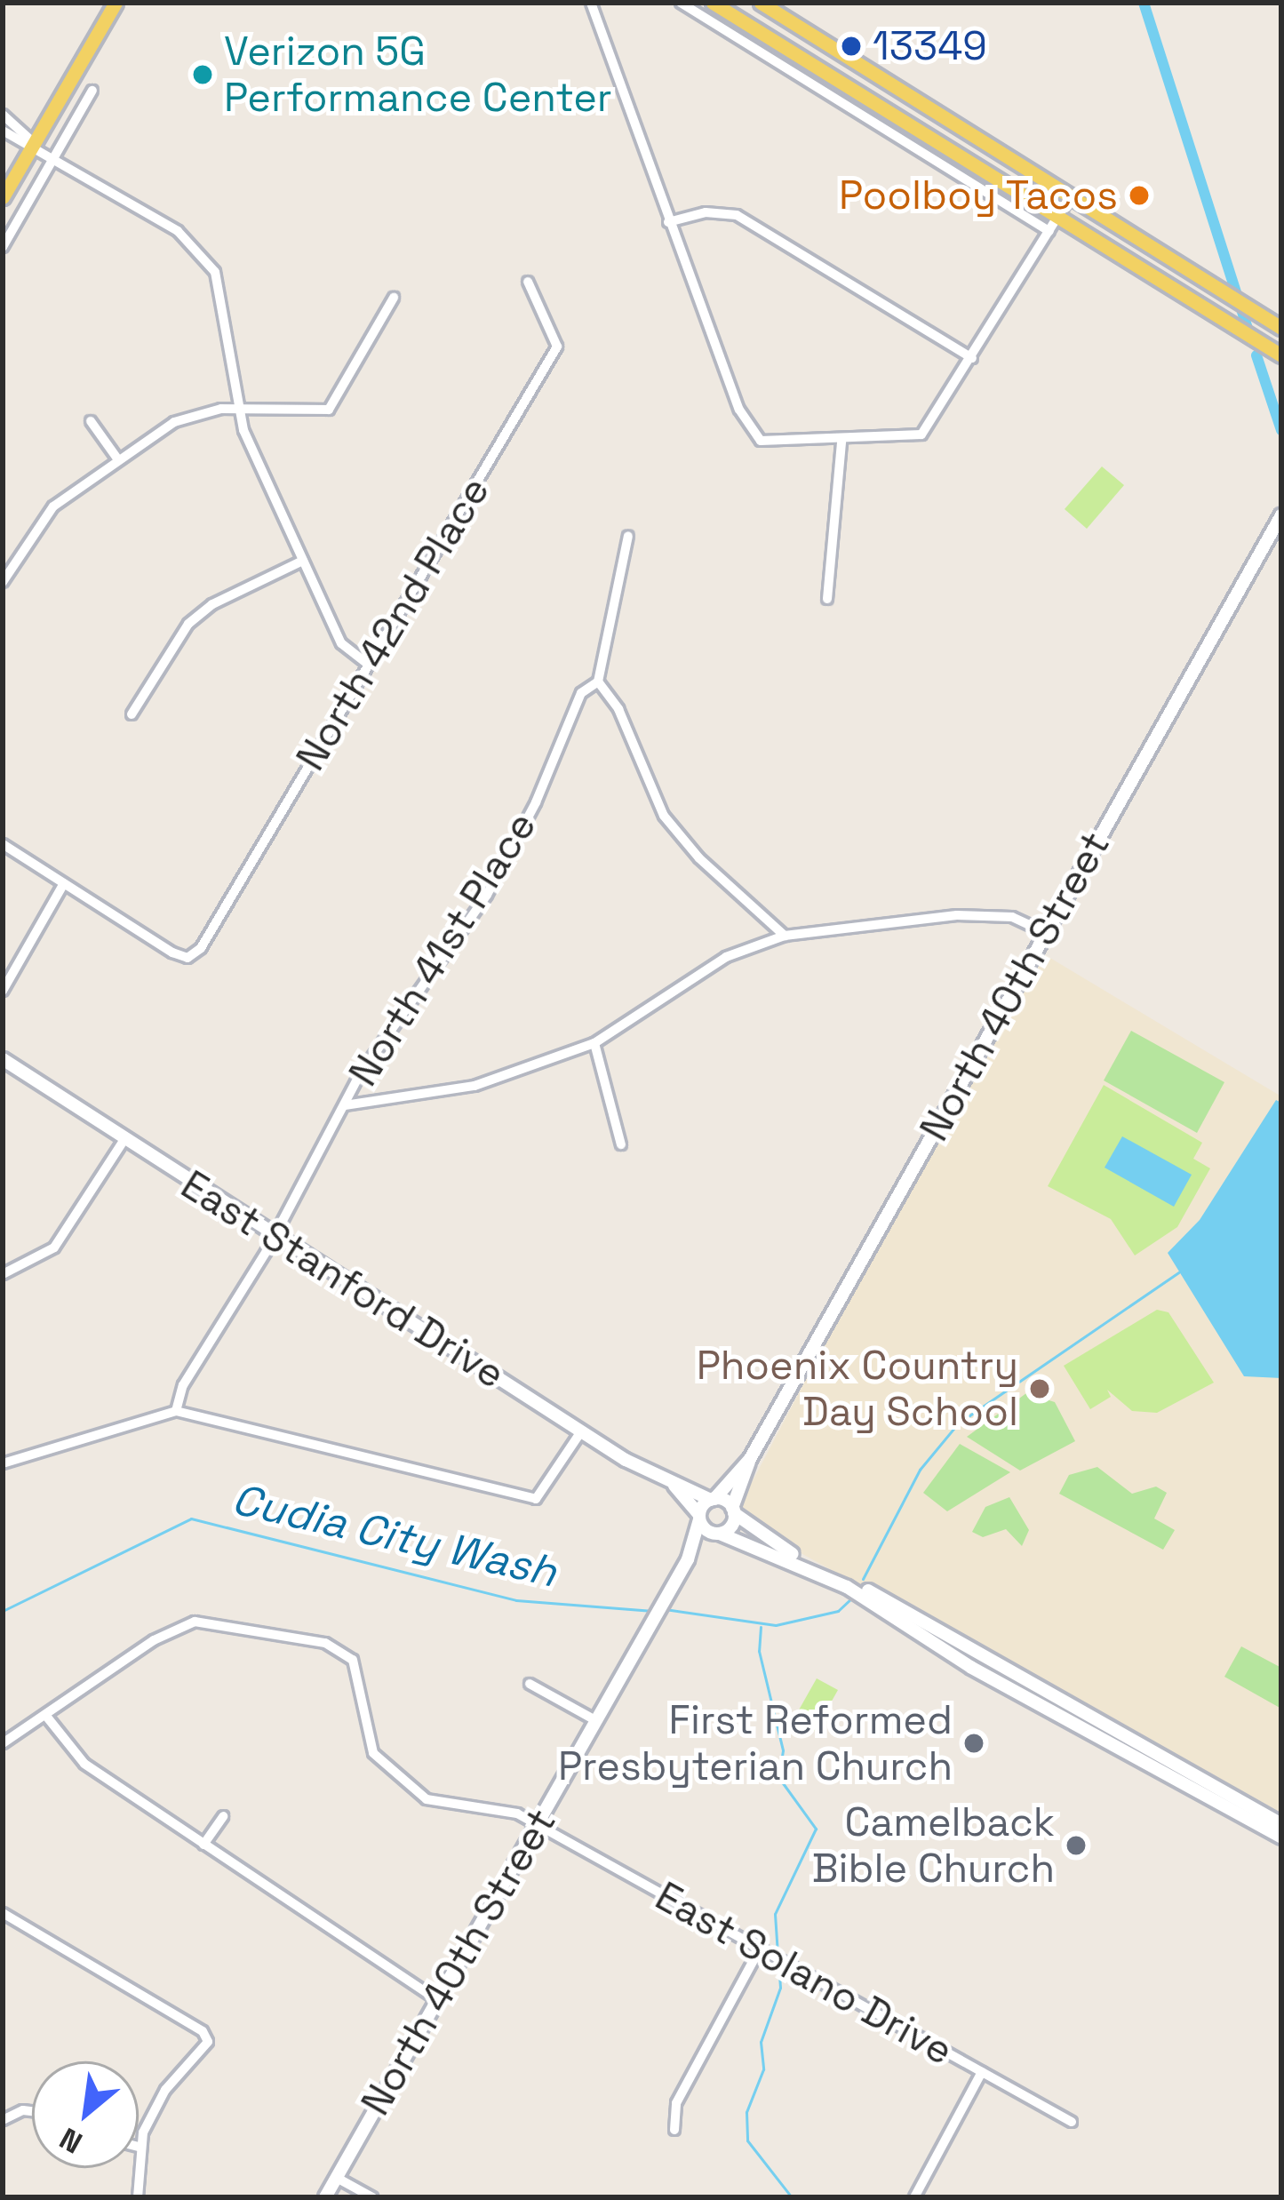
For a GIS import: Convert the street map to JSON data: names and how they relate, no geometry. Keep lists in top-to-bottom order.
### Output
{
  "streets": {
    "street": [
      "North 42nd Place",
      "North 41st Place",
      "North 40th Street",
      "East Stanford Drive",
      "East Solano Drive"
    ]
  },
  "crossings": [
    ["North 41st Place", "East Stanford Drive"],
    ["North 40th Street", "East Stanford Drive"],
    ["North 40th Street", "East Solano Drive"]
  ],
  "water": ["Cudia City Wash"],
  "places": [
    "13349",
    "Verizon 5G Performance Center",
    "Poolboy Tacos",
    "Phoenix Country Day School",
    "First Reformed Presbyterian Church",
    "Camelback Bible Church"
  ],
  "north": "bottom left"
}
